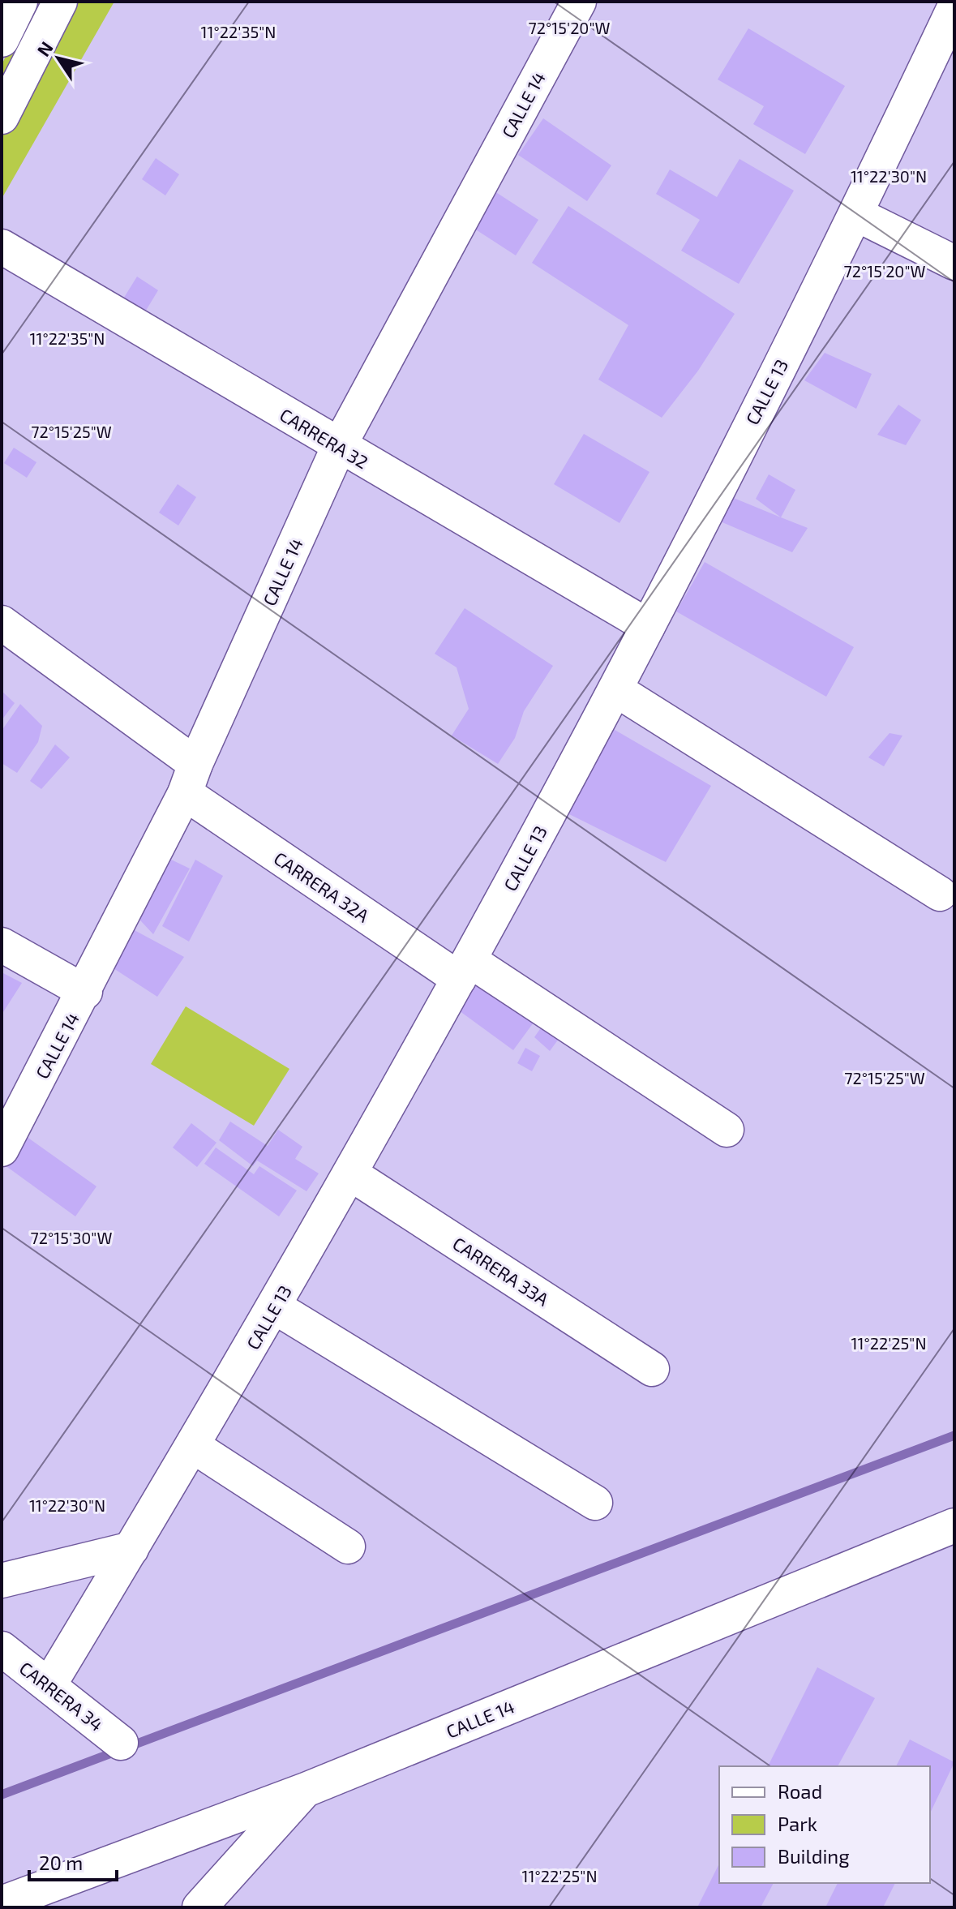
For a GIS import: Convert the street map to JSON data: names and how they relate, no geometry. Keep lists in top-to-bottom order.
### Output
{
  "streets": {
    "street": [
      "CALLE 14",
      "CALLE 13",
      "CARRERA 32",
      "CARRERA 32A",
      "CARRERA 33A",
      "CARRERA 34"
    ]
  },
  "crossings": [
    ["CALLE 14", "CARRERA 32"],
    ["CALLE 14", "CARRERA 32A"],
    ["CALLE 13", "CARRERA 32"],
    ["CALLE 13", "CARRERA 32A"],
    ["CALLE 13", "CARRERA 33A"],
    ["CALLE 13", "CARRERA 34"]
  ],
  "legend": ["Road", "Park", "Building"],
  "scale_bar": "20 m",
  "north": "top left",
  "coordinates": [
    "72°15'20\"W",
    "11°22'35\"N",
    "11°22'30\"N",
    "72°15'25\"W",
    "72°15'30\"W",
    "11°22'25\"N"
  ]
}
